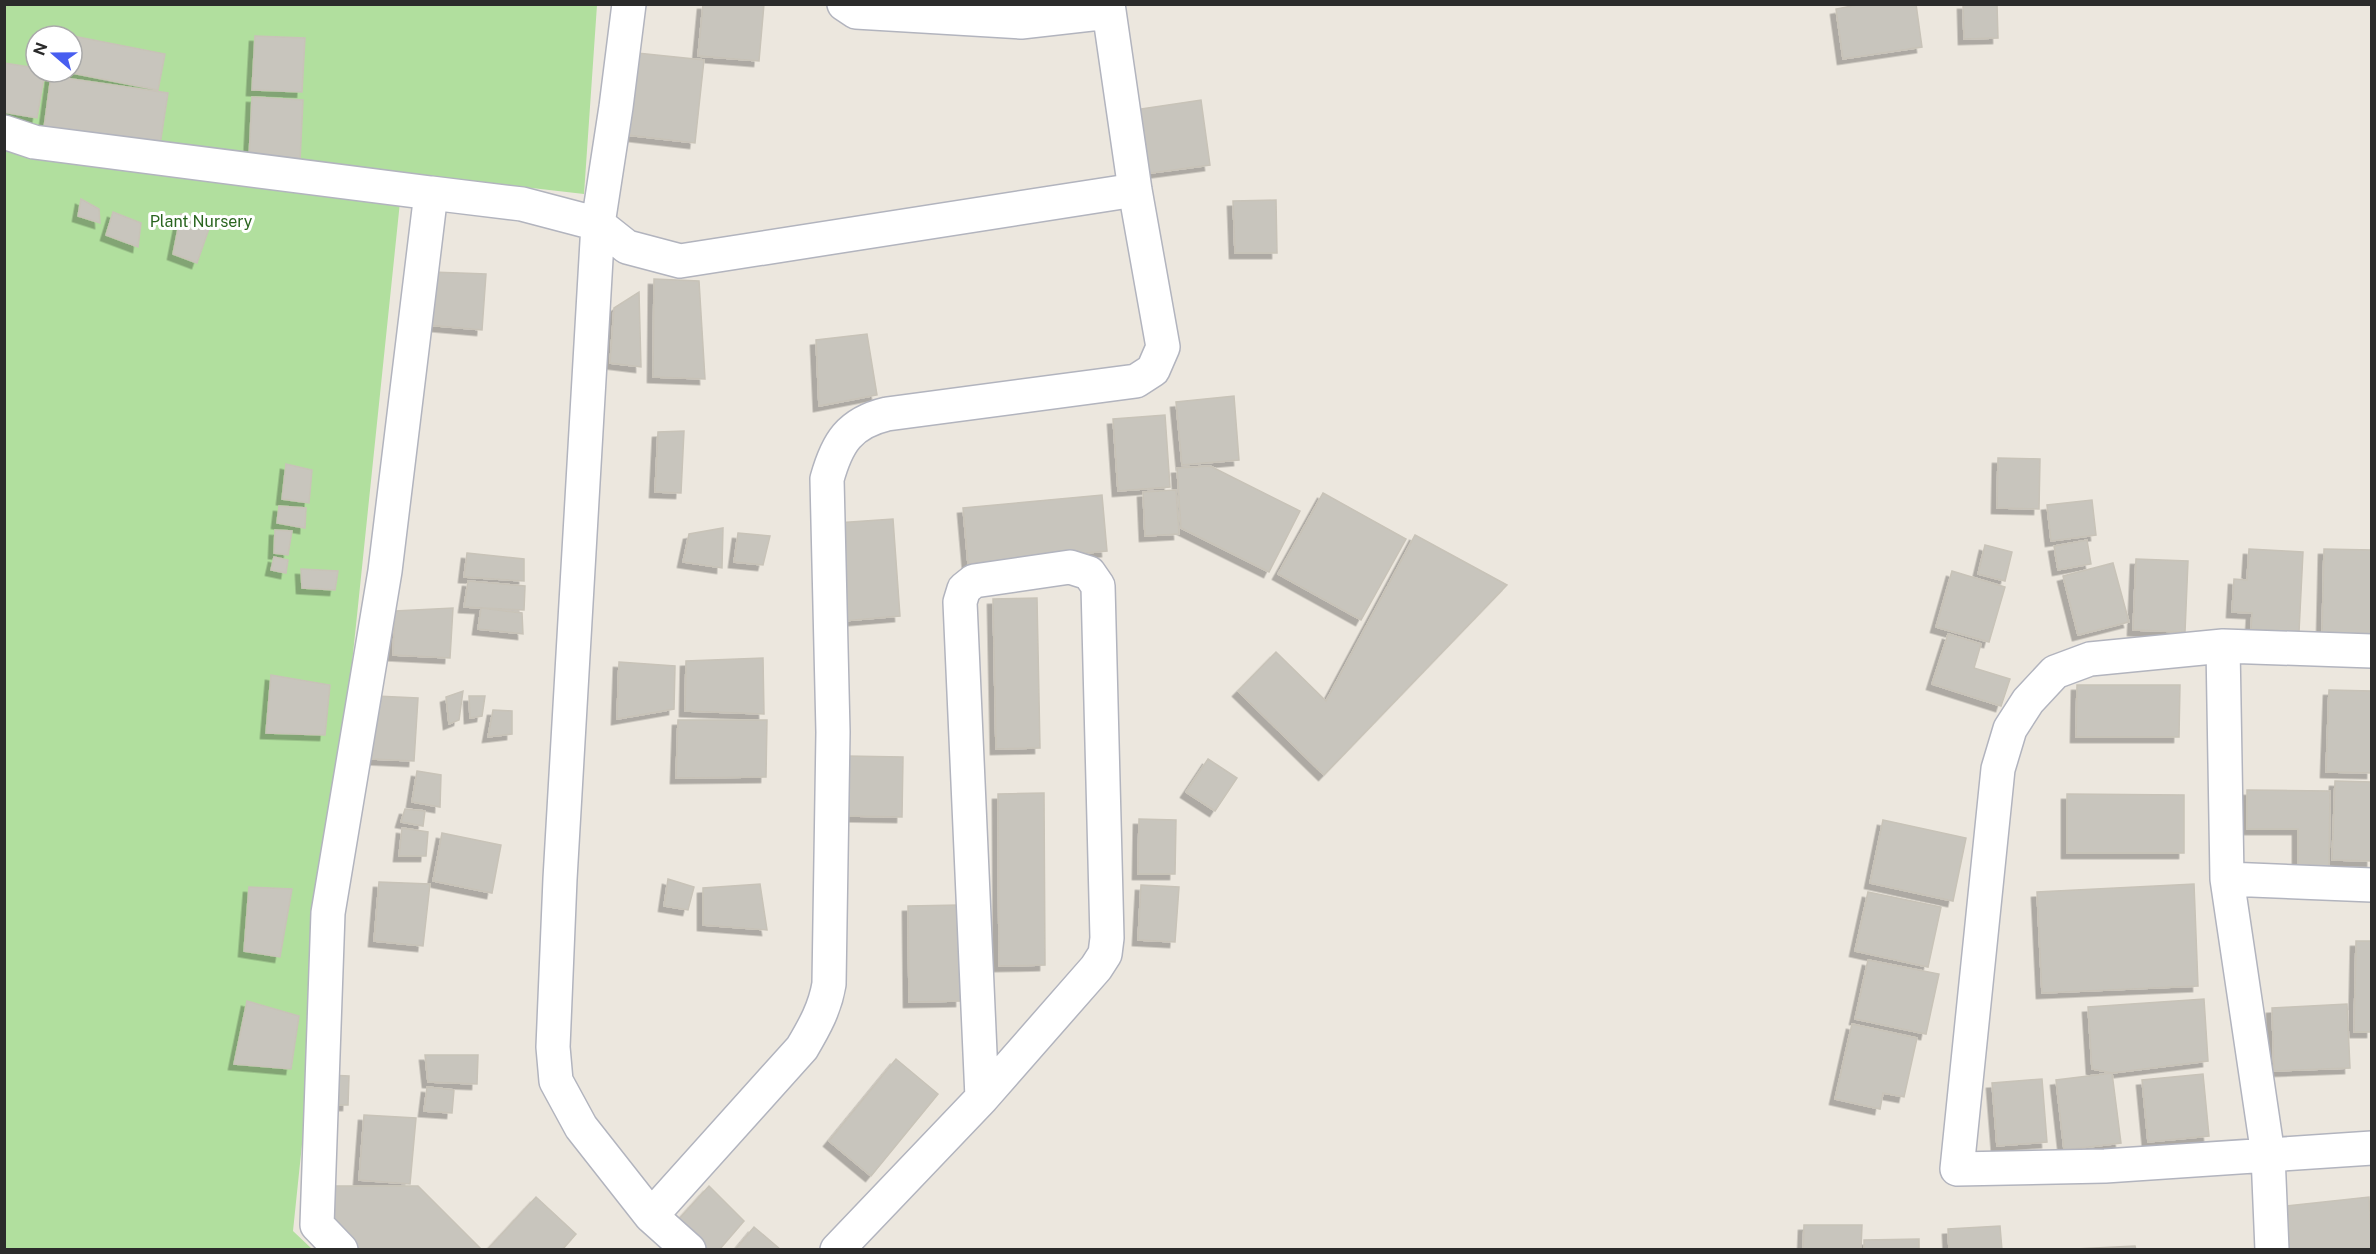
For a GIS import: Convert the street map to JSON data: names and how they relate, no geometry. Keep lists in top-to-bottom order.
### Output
{
  "parks": ["Plant Nursery"],
  "north": "left"
}
